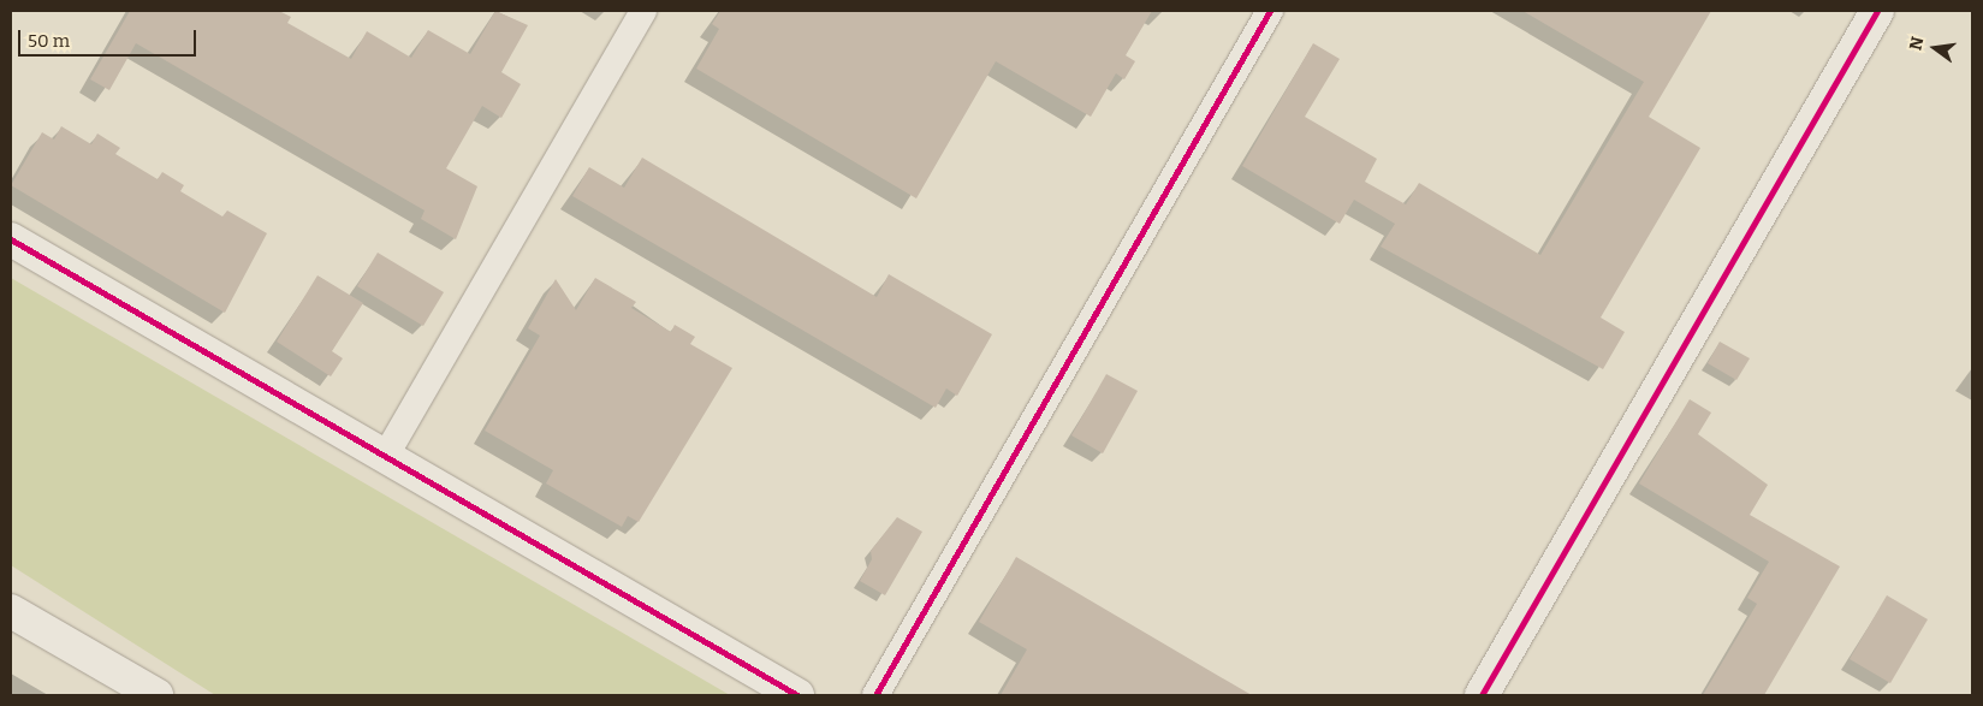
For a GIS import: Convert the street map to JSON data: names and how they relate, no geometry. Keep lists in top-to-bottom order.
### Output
{
  "scale_bar": "50 m",
  "north": "left"
}
